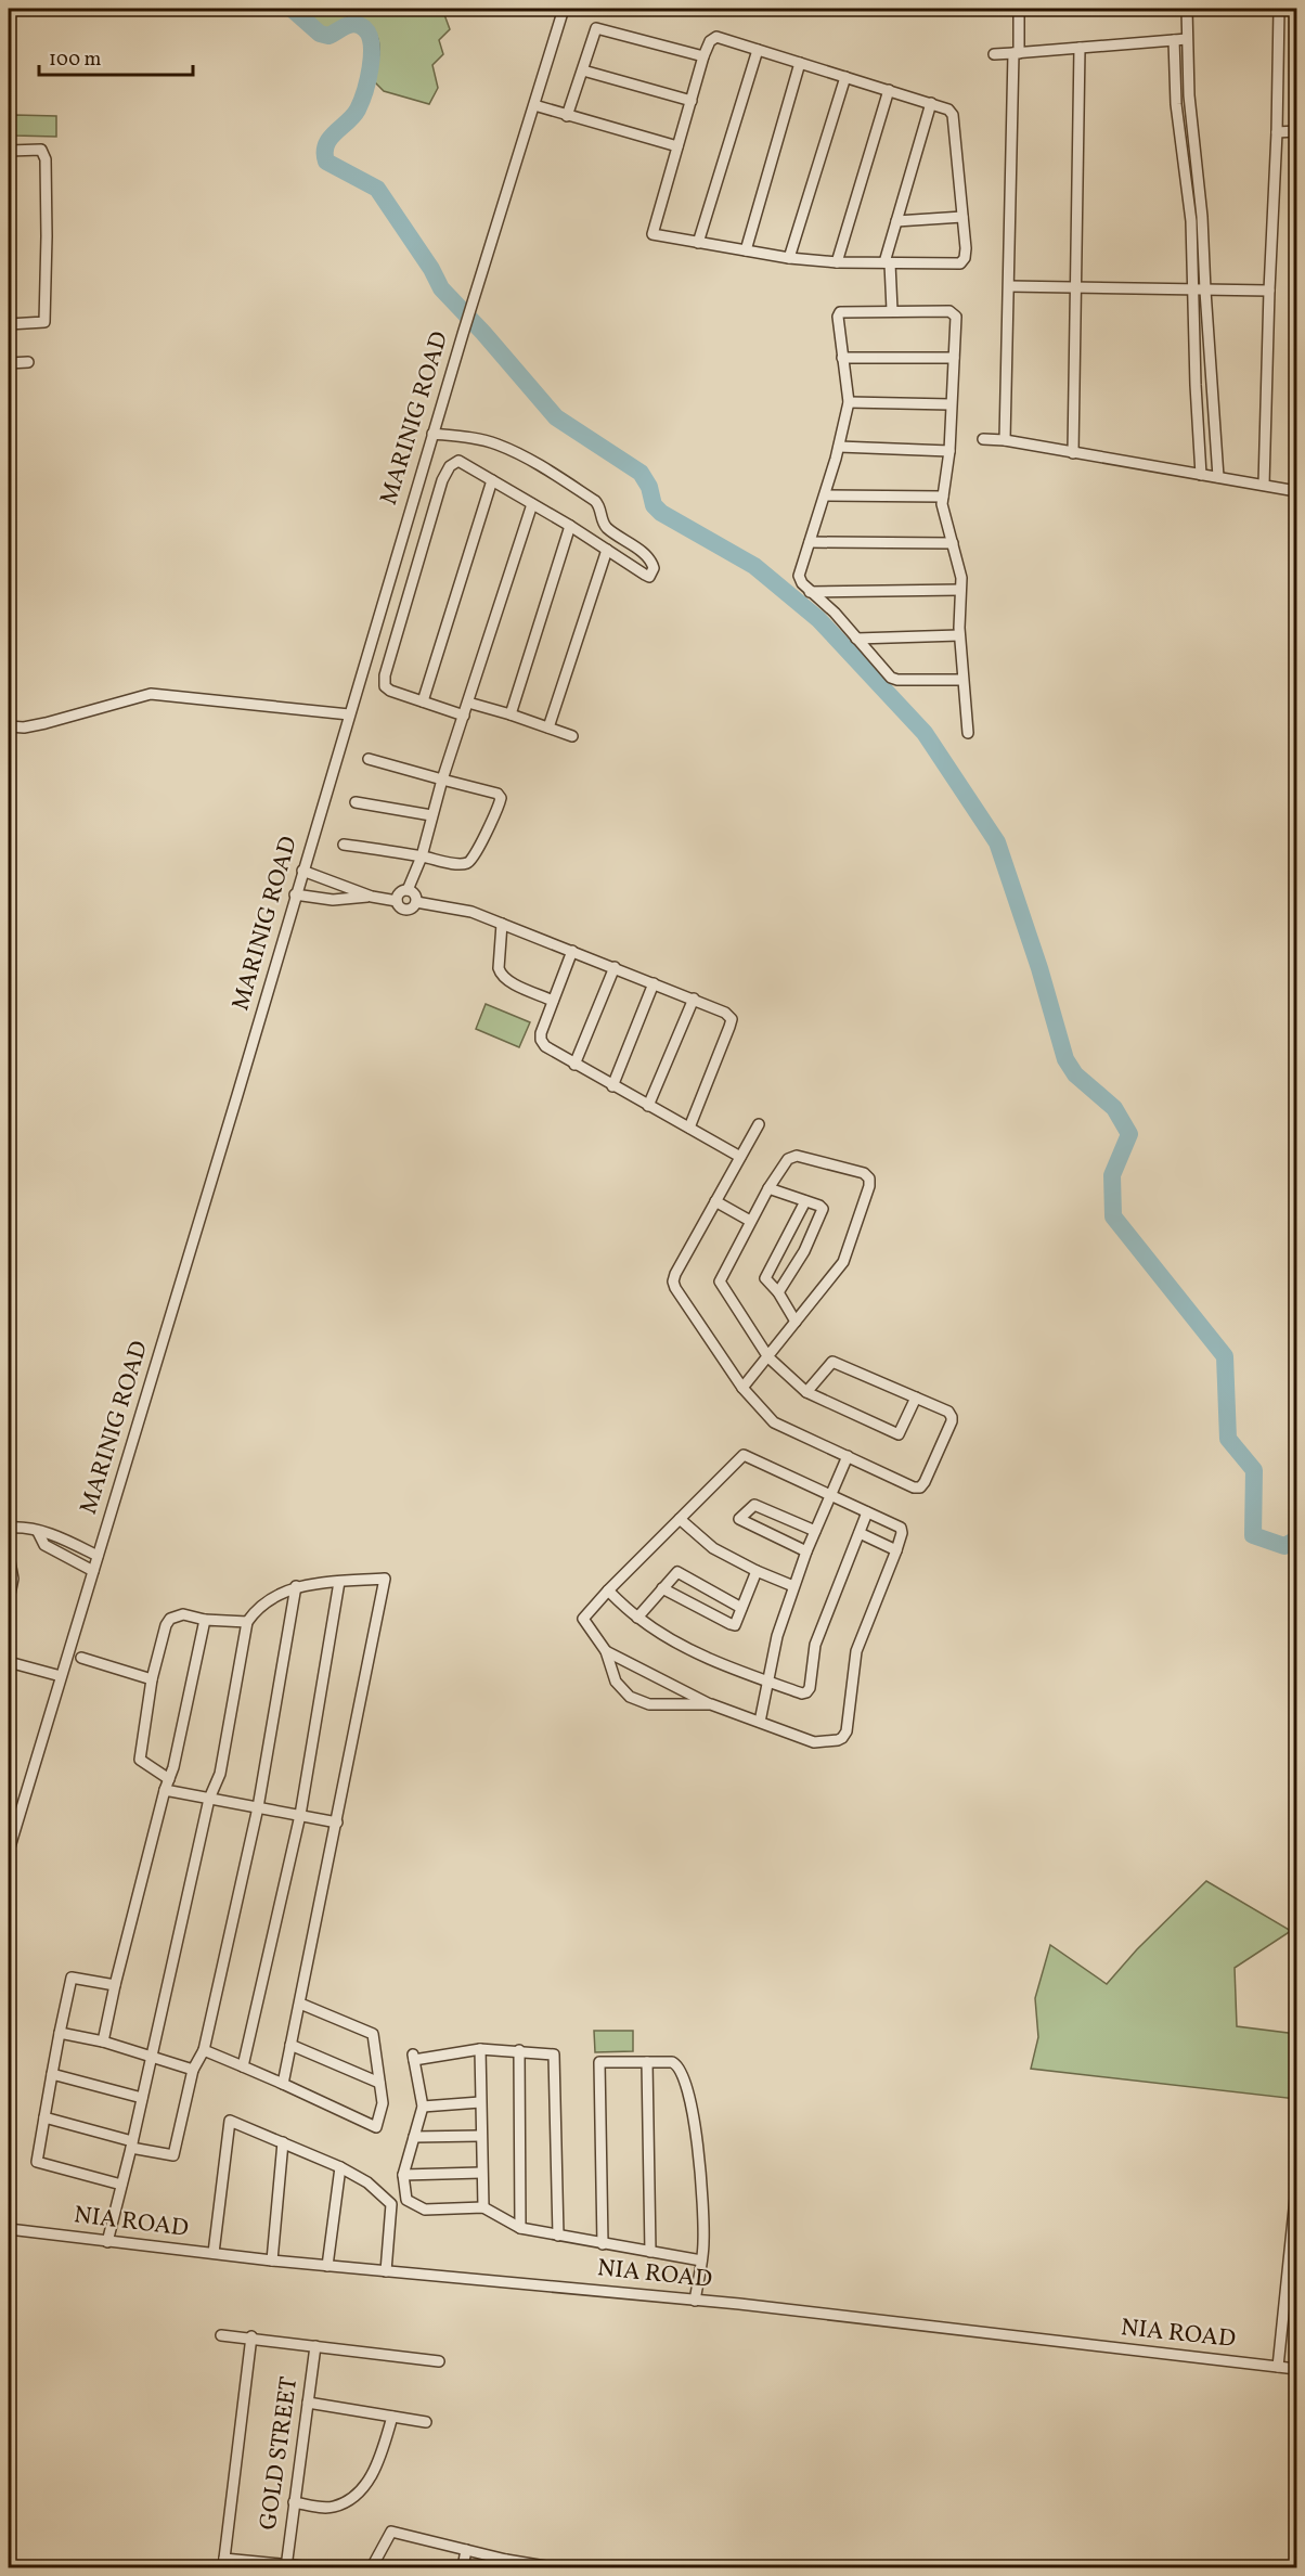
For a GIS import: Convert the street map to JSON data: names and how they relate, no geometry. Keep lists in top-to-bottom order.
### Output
{
  "streets": {
    "street": ["MARINIG ROAD", "NIA ROAD", "GOLD STREET"]
  },
  "scale_bar": "100 m"
}
